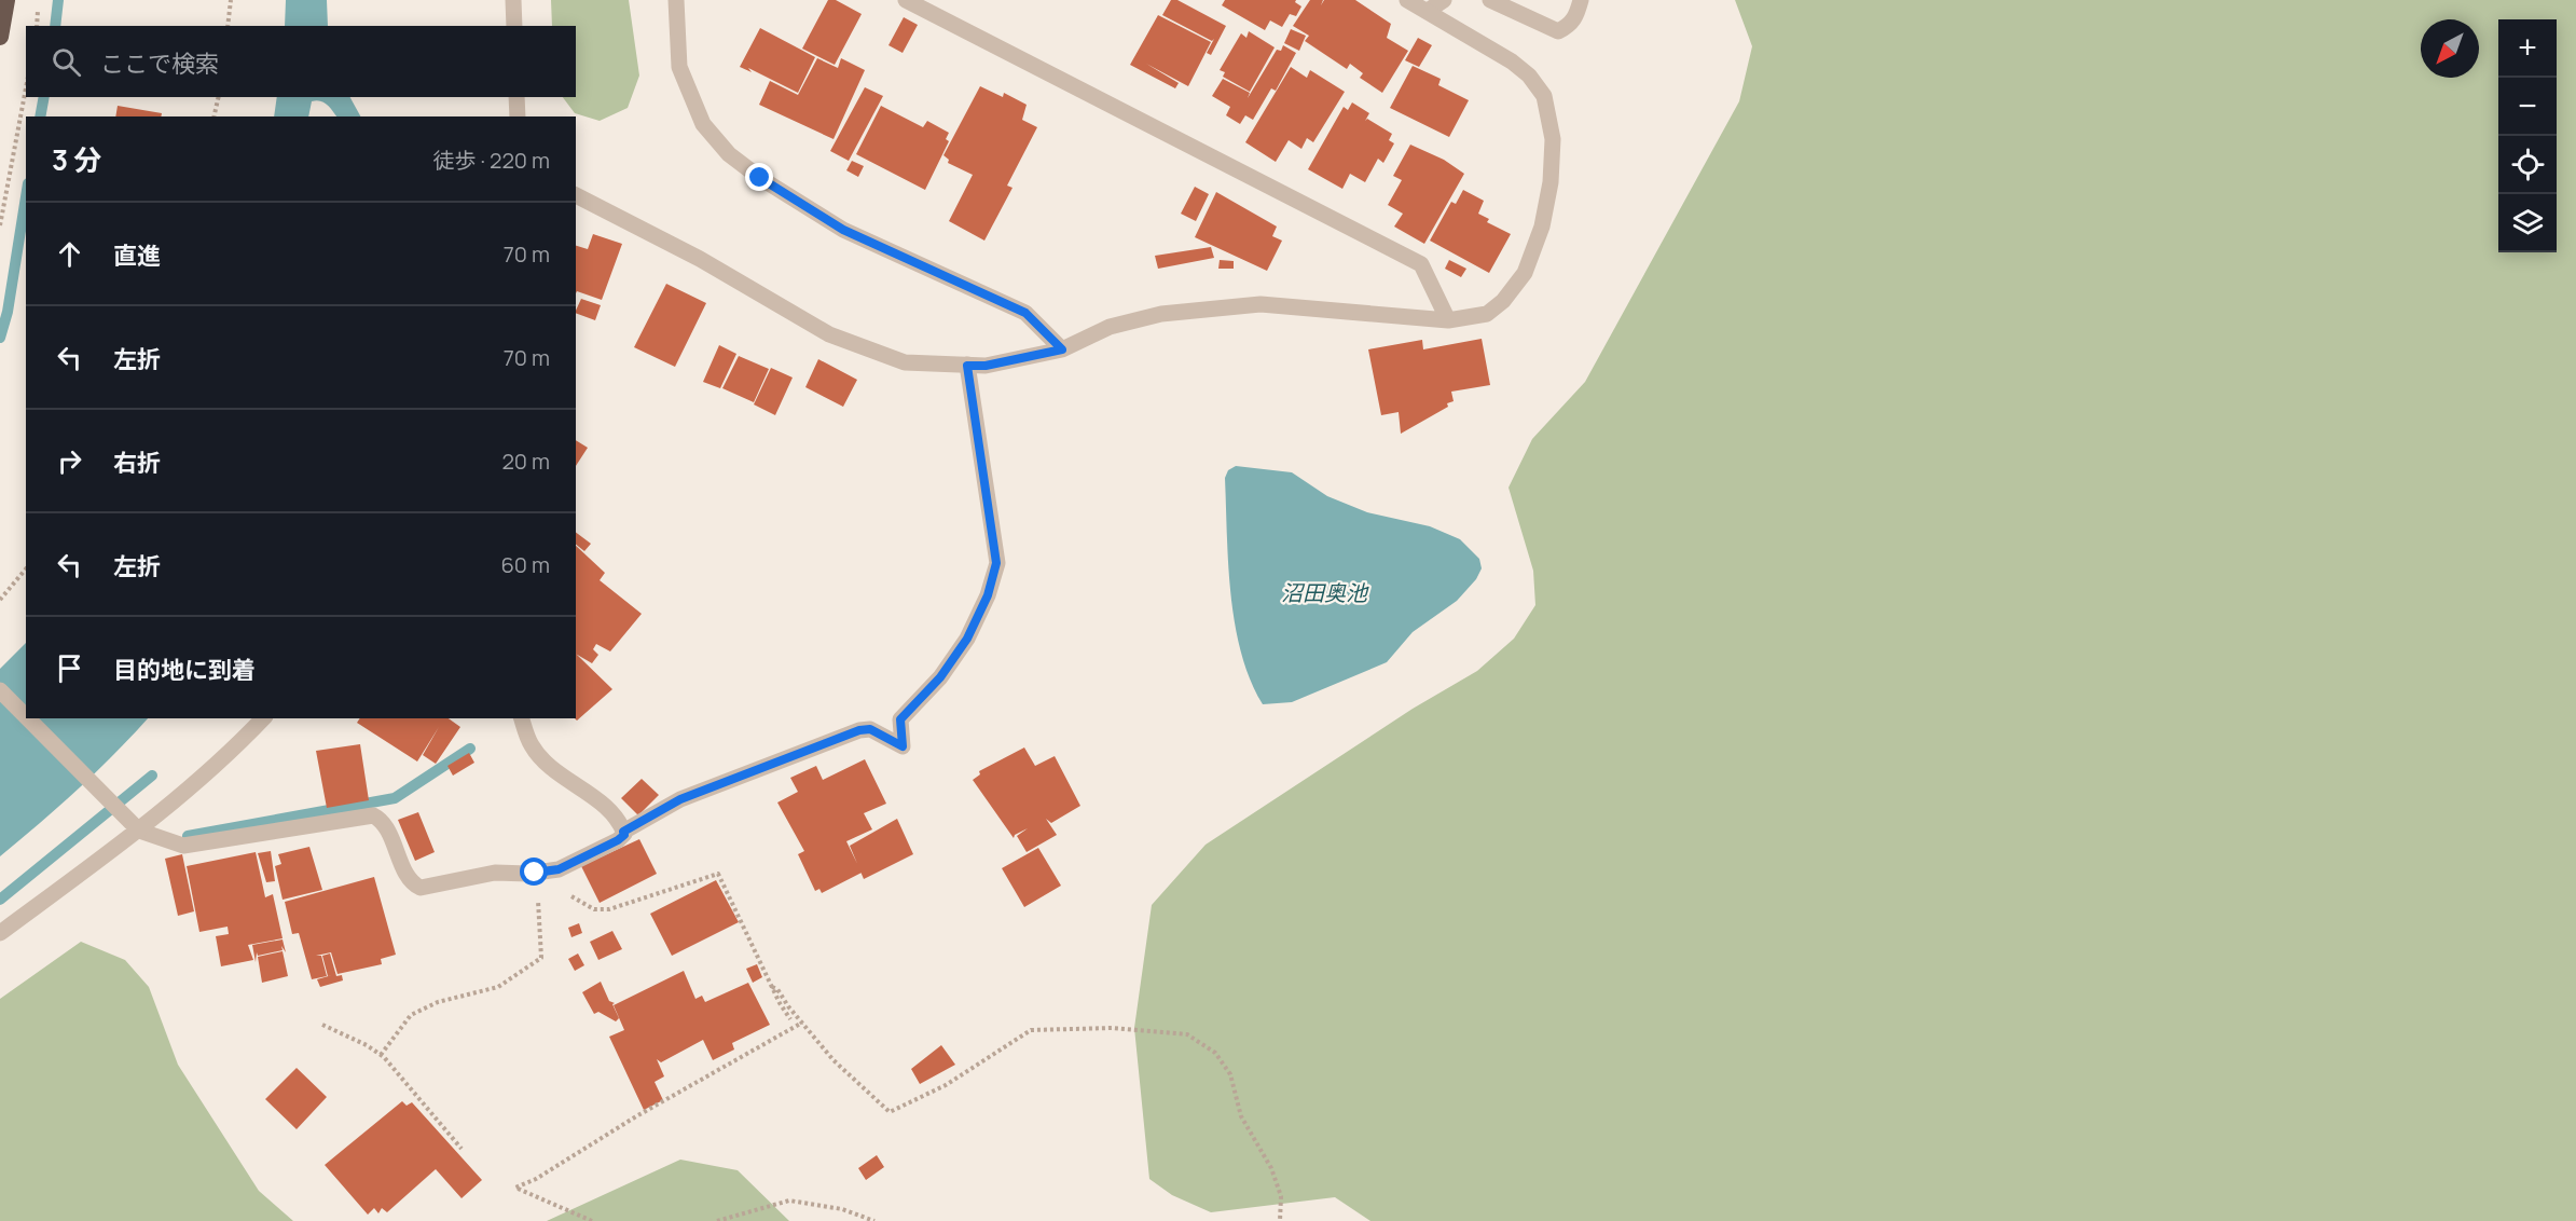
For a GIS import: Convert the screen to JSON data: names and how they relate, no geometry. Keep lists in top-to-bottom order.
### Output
{
  "water": ["沼田奥池"],
  "north": "bottom left",
  "page": {
    "map_buttons": ["+", "−"],
    "search": "ここで検索",
    "heading": ["3 分", "徒歩 · 220 m"],
    "list": [
      ["直進", "70 m"],
      ["左折", "70 m"],
      ["右折", "20 m"],
      ["左折", "60 m"],
      "目的地に到着"
    ]
  }
}
